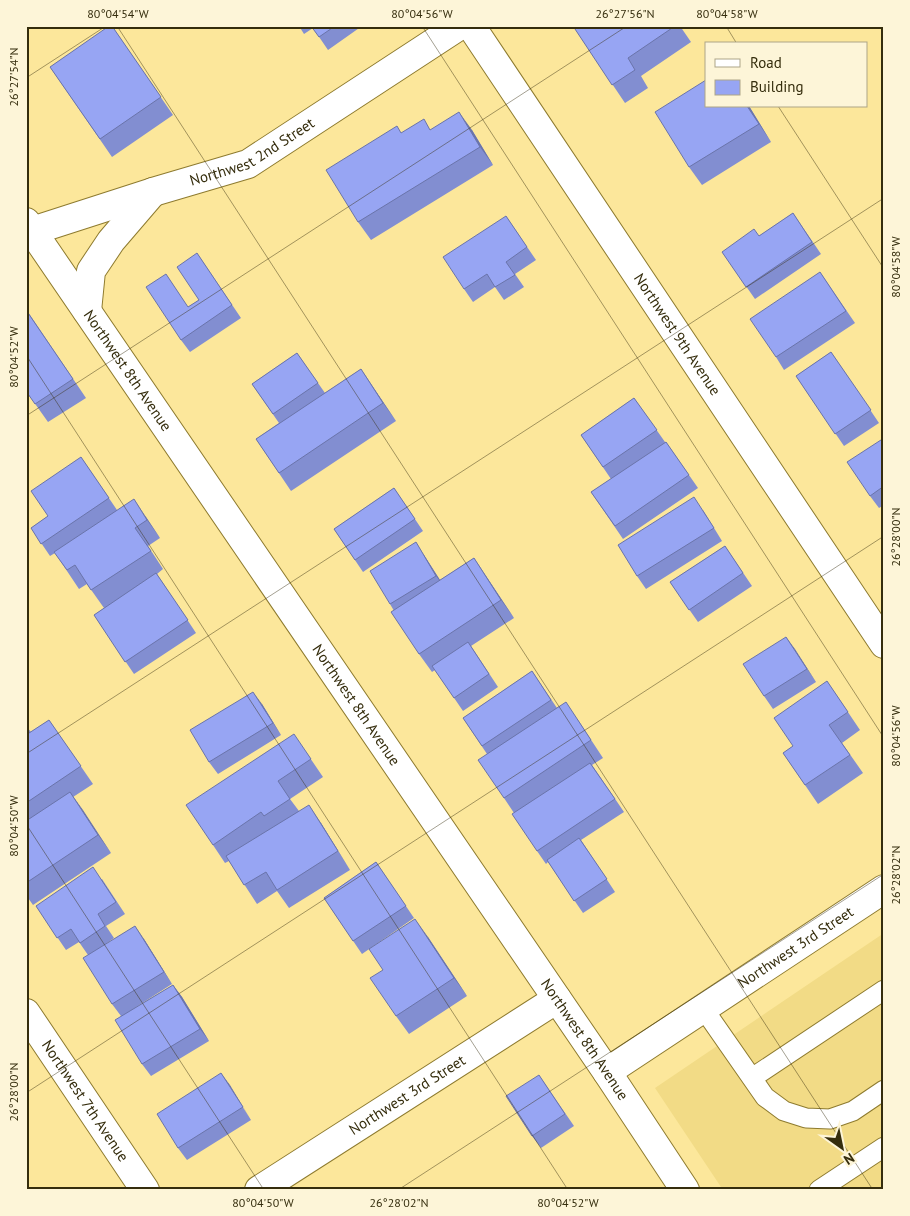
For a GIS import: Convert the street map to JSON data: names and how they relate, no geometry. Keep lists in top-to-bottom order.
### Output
{
  "streets": {
    "street": [
      "Northwest 2nd Street",
      "Northwest 9th Avenue",
      "Northwest 8th Avenue",
      "Northwest 3rd Street",
      "Northwest 7th Avenue"
    ]
  },
  "crossings": [
    ["Northwest 2nd Street", "Northwest 8th Avenue"],
    ["Northwest 8th Avenue", "Northwest 3rd Street"]
  ],
  "legend": ["Road", "Building"],
  "north": "bottom right",
  "coordinates": [
    "80°04'54\"W",
    "80°04'56\"W",
    "26°27'56\"N",
    "80°04'58\"W",
    "26°27'54\"N",
    "80°04'52\"W",
    "26°28'00\"N",
    "80°04'50\"W",
    "26°28'02\"N"
  ]
}
